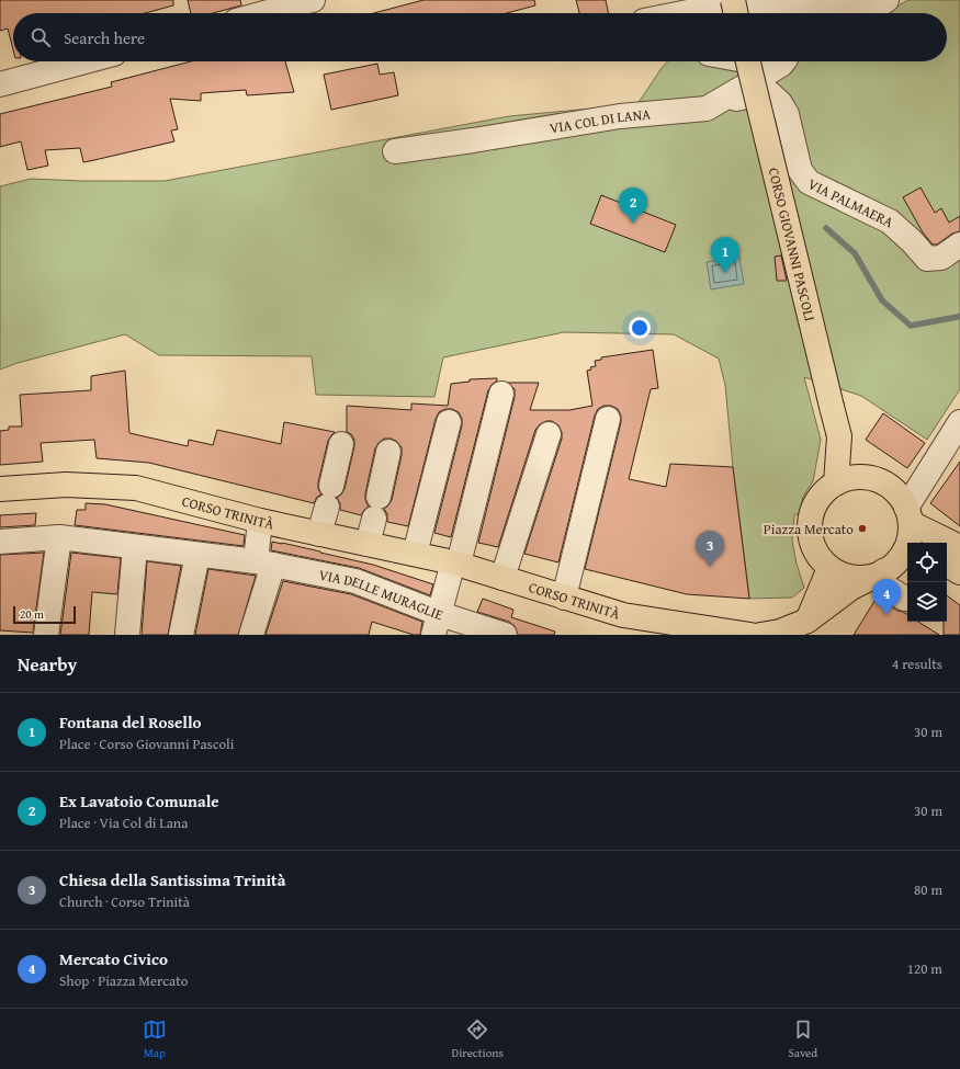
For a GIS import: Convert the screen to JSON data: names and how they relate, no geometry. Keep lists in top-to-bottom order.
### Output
{
  "streets": {
    "main road": ["CORSO GIOVANNI PASCOLI", "CORSO TRINITÀ"],
    "street": ["VIA COL DI LANA", "VIA PALMAERA", "VIA DELLE MURAGLIE"]
  },
  "crossings": [
    ["VIA COL DI LANA", "VIA PALMAERA"]
  ],
  "places": ["Piazza Mercato"],
  "scale_bar": "20 m",
  "page": {
    "search": "Search here",
    "pins": [
      "2",
      "1",
      "3",
      "4"
    ],
    "scale": "20 m",
    "heading": ["Nearby", "4 results"],
    "list": [
      {
        "mark": "1",
        "name": "Fontana del Rosello",
        "note": "Place · Corso Giovanni Pascoli",
        "value": "30 m"
      },
      {
        "mark": "2",
        "name": "Ex Lavatoio Comunale",
        "note": "Place · Via Col di Lana",
        "value": "30 m"
      },
      {
        "mark": "3",
        "name": "Chiesa della Santissima Trinità",
        "note": "Church · Corso Trinità",
        "value": "80 m"
      },
      {
        "mark": "4",
        "name": "Mercato Civico",
        "note": "Shop · Piazza Mercato",
        "value": "120 m"
      }
    ],
    "nav": ["Map", "Directions", "Saved"]
  }
}
